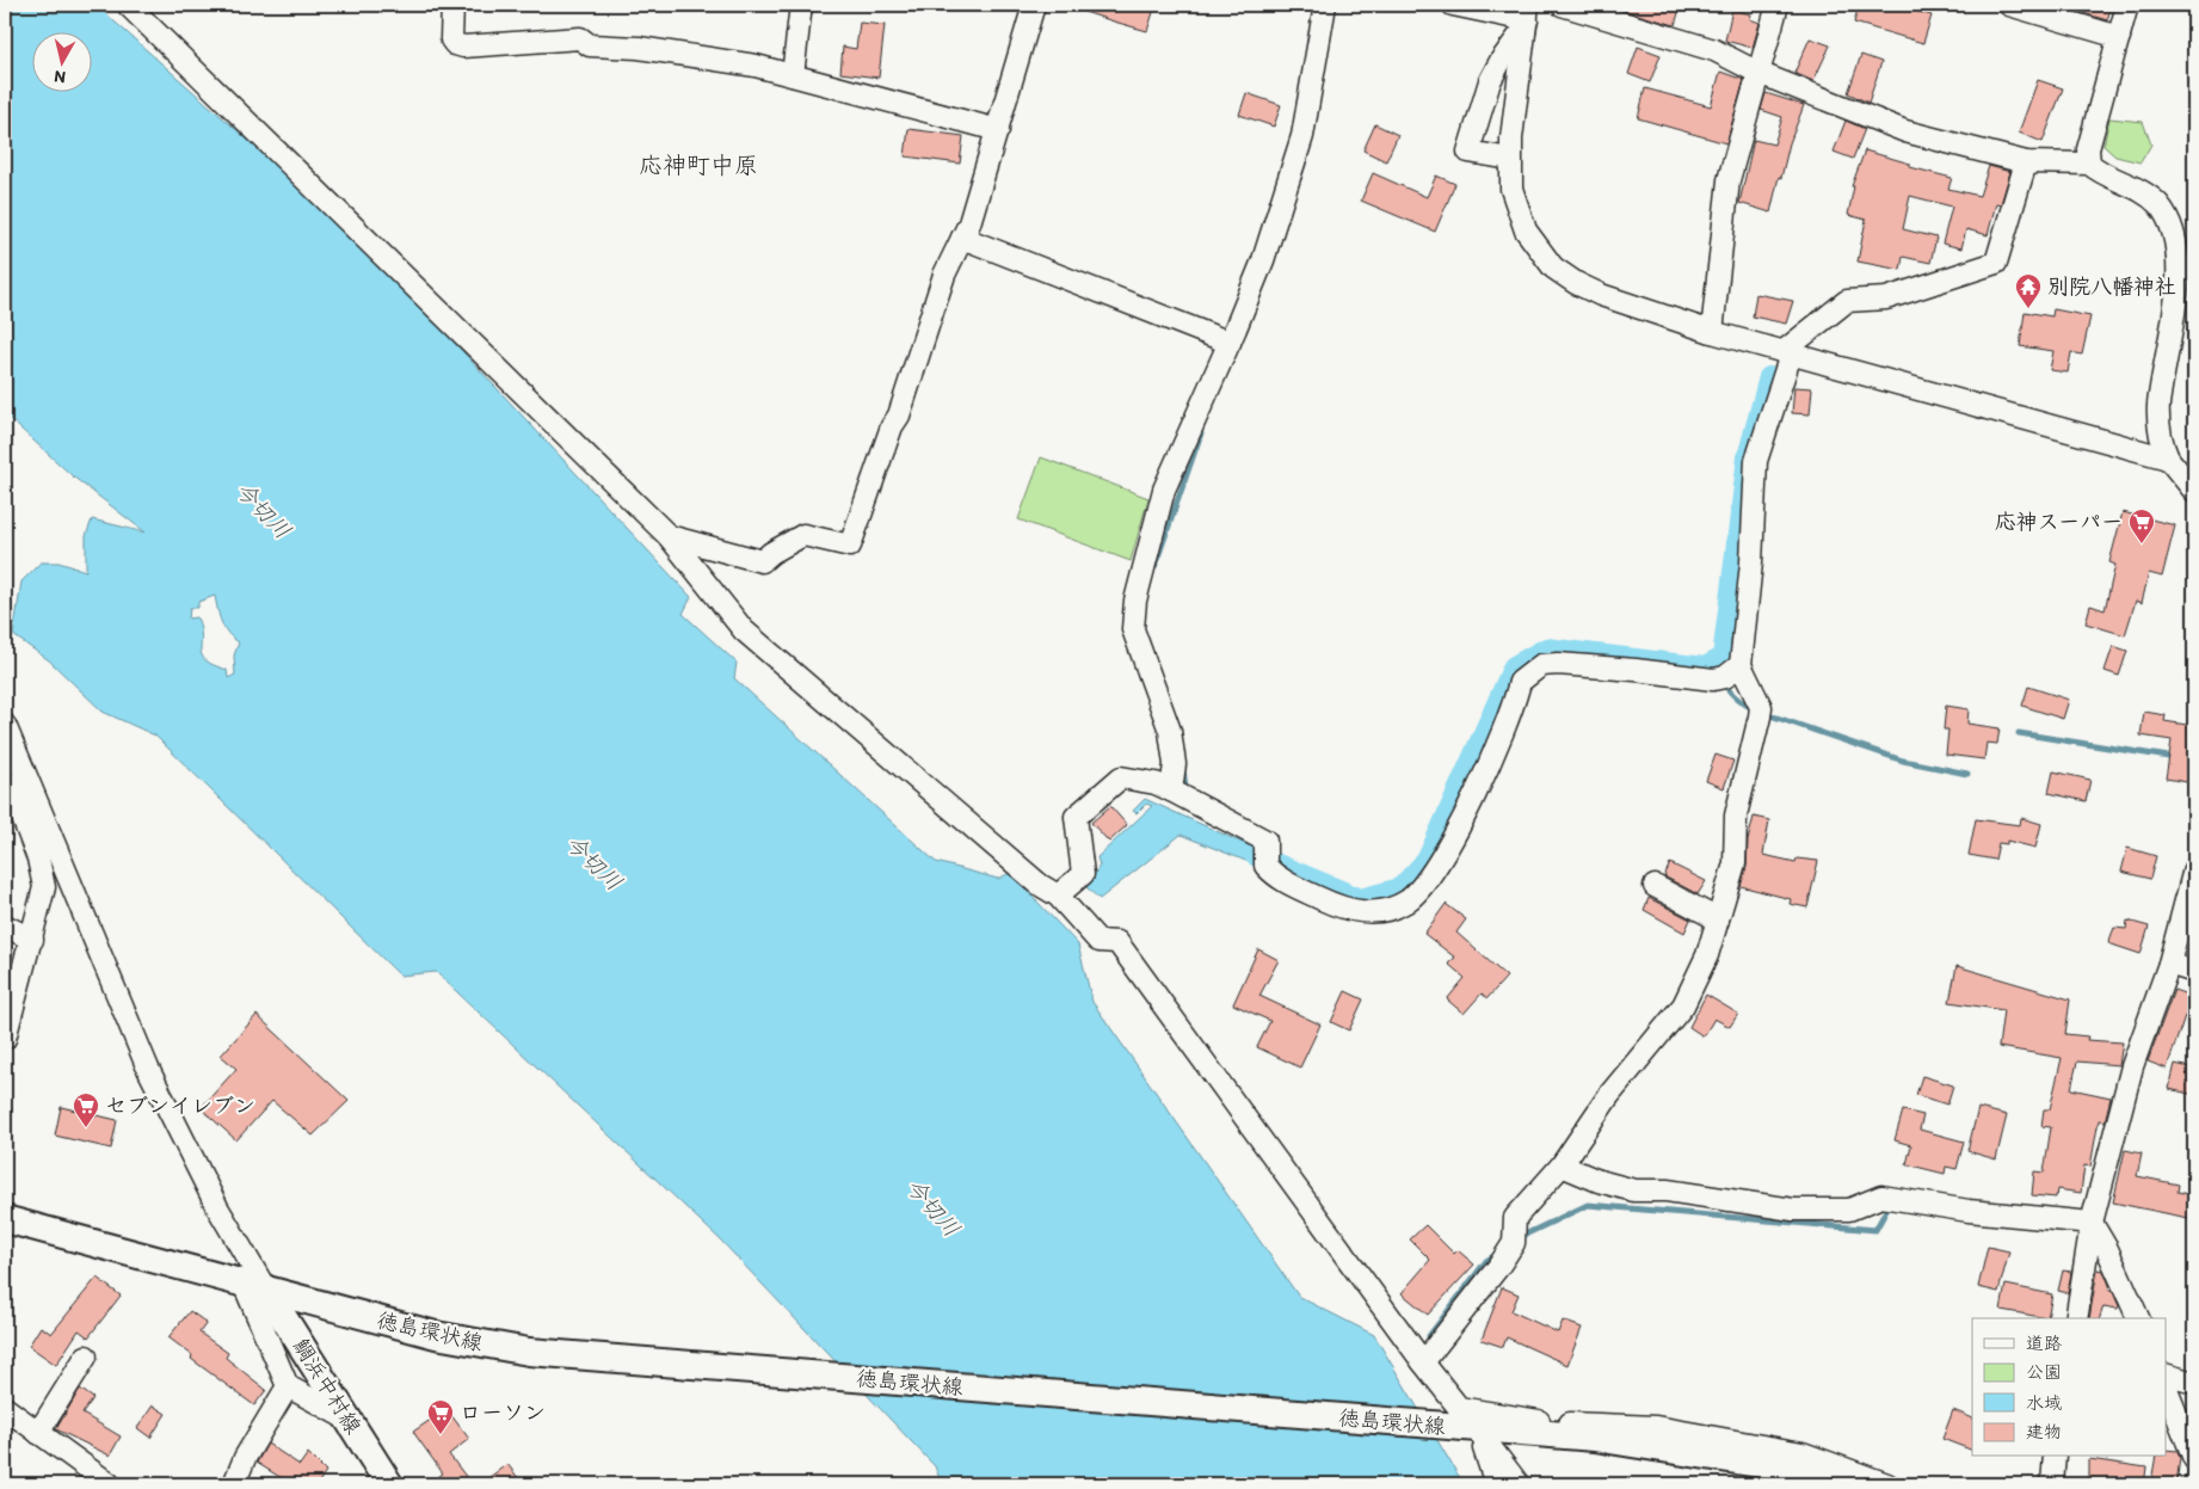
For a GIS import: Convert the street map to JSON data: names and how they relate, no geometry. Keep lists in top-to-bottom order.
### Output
{
  "streets": {
    "main road": ["徳島環状線", "鯛浜中村線"]
  },
  "crossings": [
    ["徳島環状線", "鯛浜中村線"]
  ],
  "districts": ["応神町中原"],
  "water": ["今切川"],
  "places": {
    "temple": ["別院八幡神社"],
    "supermarket": ["応神スーパー", "セブンイレブン", "ローソン"]
  },
  "legend": [
    "道路",
    "公園",
    "水域",
    "建物"
  ],
  "north": "bottom"
}
